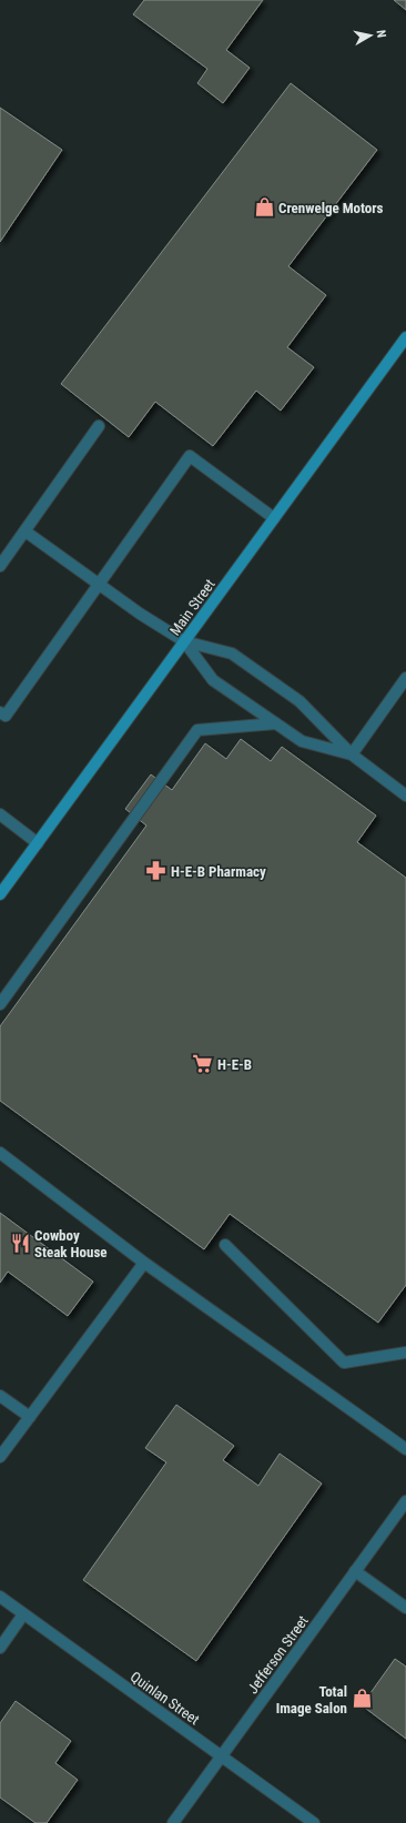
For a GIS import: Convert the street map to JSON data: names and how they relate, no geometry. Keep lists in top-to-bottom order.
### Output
{
  "streets": {
    "main road": ["Main Street"],
    "street": ["Jefferson Street", "Quinlan Street"]
  },
  "crossings": [
    ["Jefferson Street", "Quinlan Street"]
  ],
  "places": {
    "shop": ["Crenwelge Motors", "Total Image Salon"],
    "pharmacy": ["H-E-B Pharmacy"],
    "supermarket": ["H-E-B"],
    "restaurant": ["Cowboy Steak House"]
  },
  "north": "right"
}
